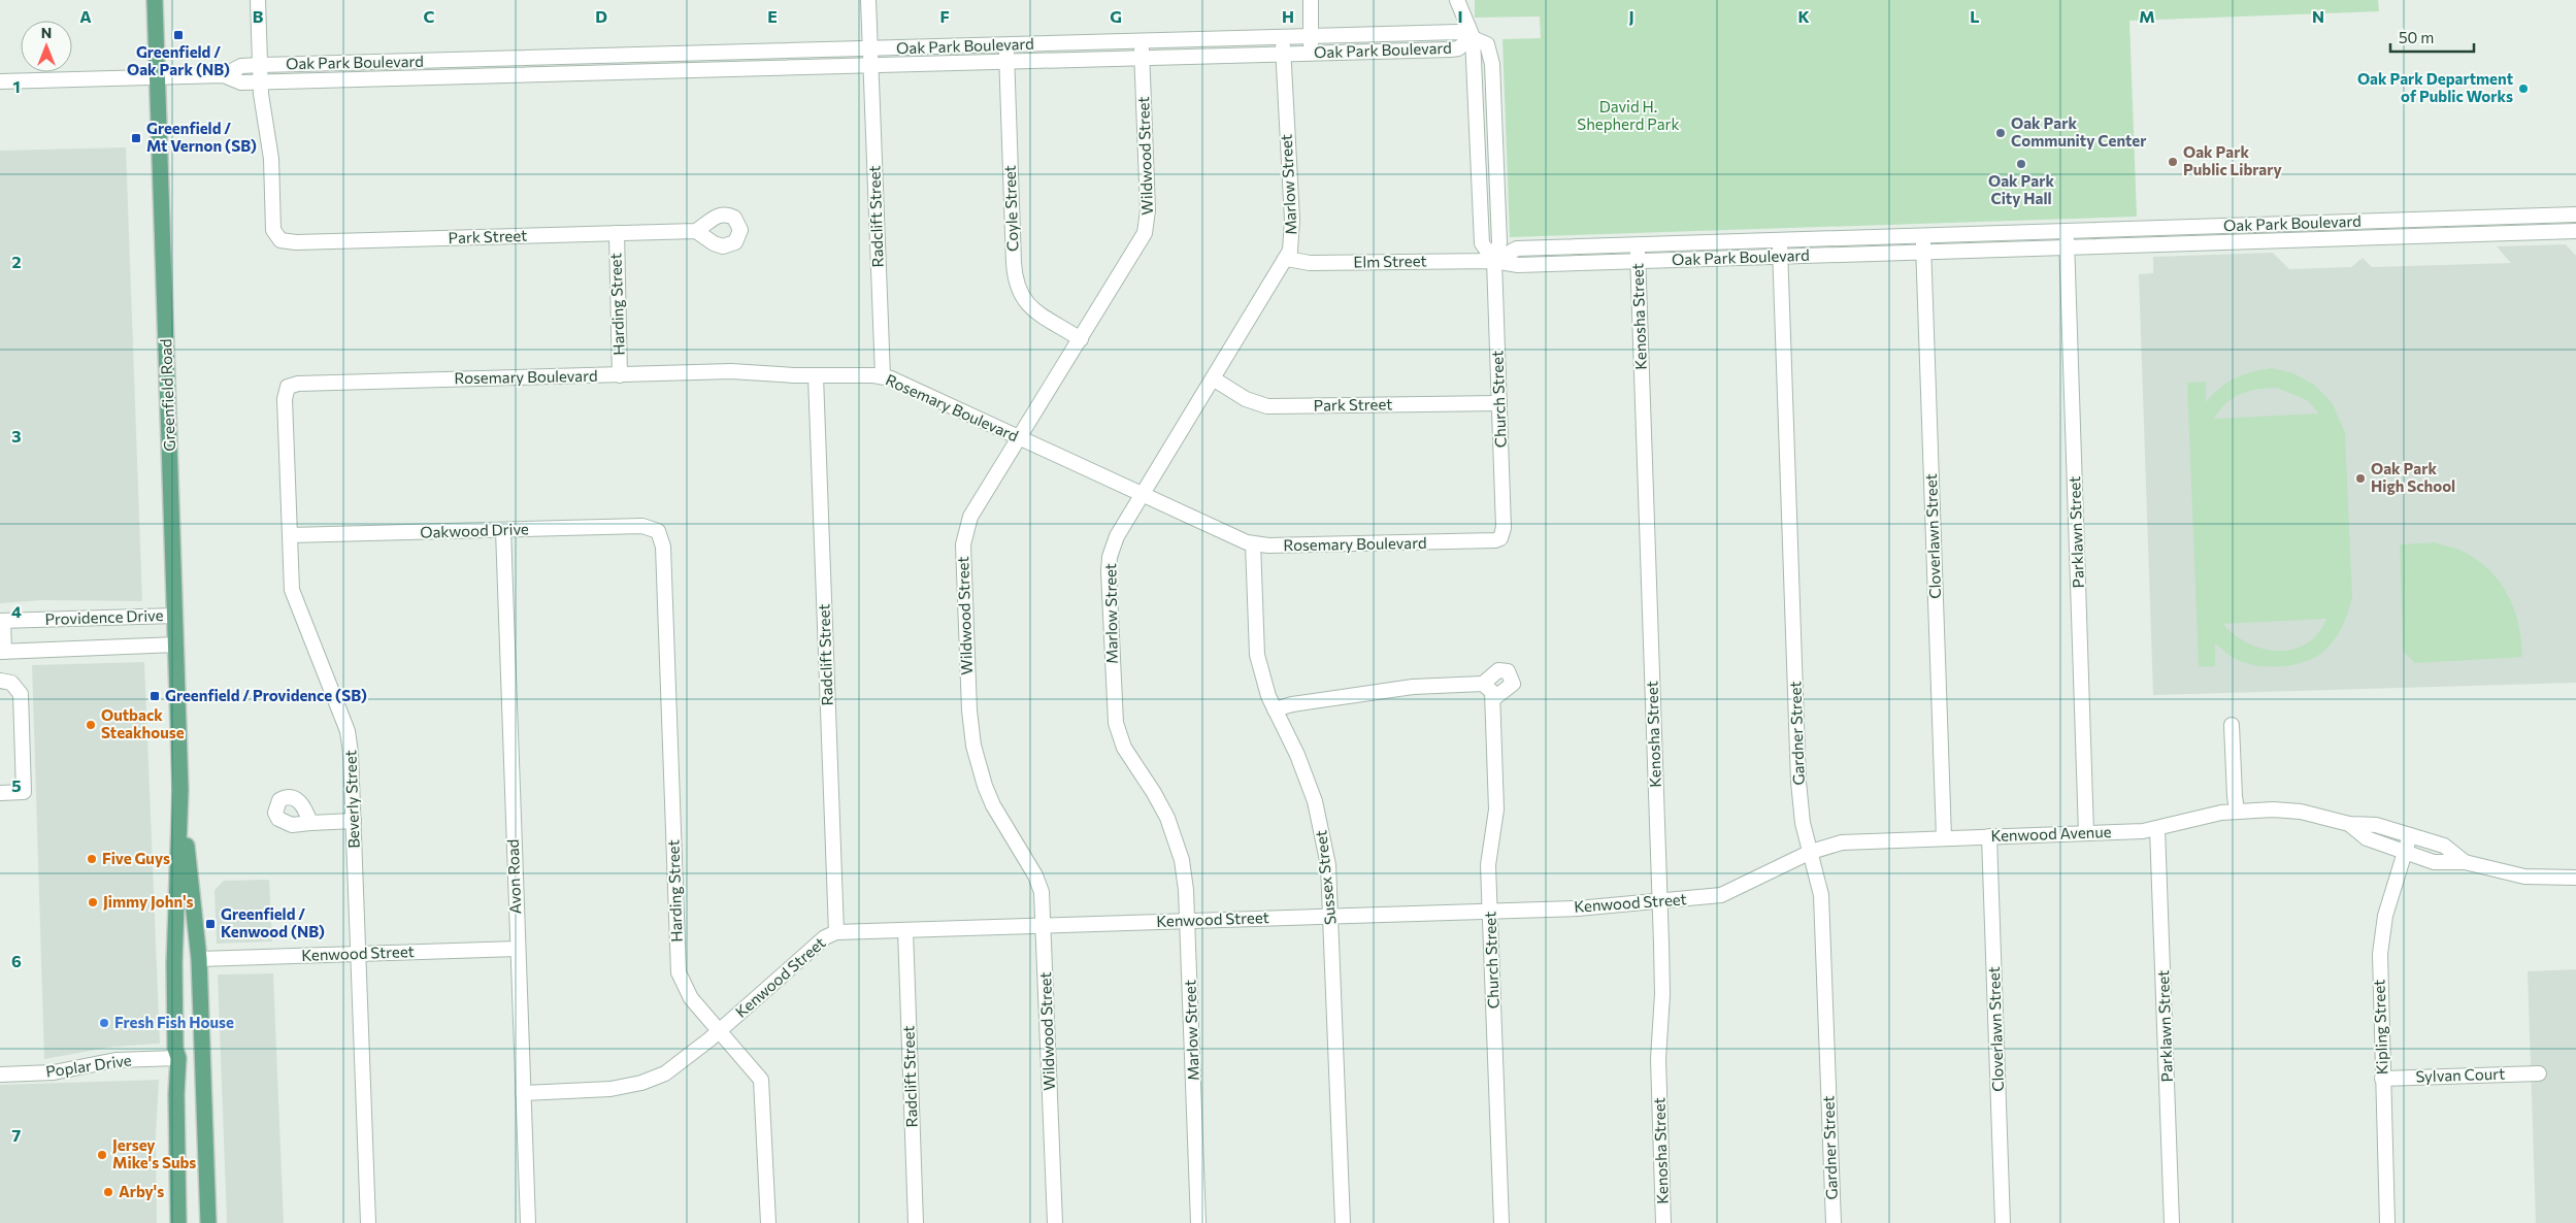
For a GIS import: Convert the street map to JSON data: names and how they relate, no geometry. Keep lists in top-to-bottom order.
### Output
{
  "streets": {
    "main road": ["Greenfield Road"],
    "street": [
      "Oak Park Boulevard",
      "Wildwood Street",
      "Marlow Street",
      "Coyle Street",
      "Radclift Street",
      "Park Street",
      "Elm Street",
      "Harding Street",
      "Kenosha Street",
      "Rosemary Boulevard",
      "Church Street",
      "Oakwood Drive",
      "Parklawn Street",
      "Cloverlawn Street",
      "Providence Drive",
      "Gardner Street",
      "Beverly Street",
      "Kenwood Avenue",
      "Avon Road",
      "Sussex Street",
      "Kenwood Street",
      "Kipling Street",
      "Poplar Drive",
      "Sylvan Court"
    ]
  },
  "crossings": [
    ["Oak Park Boulevard", "Wildwood Street"],
    ["Oak Park Boulevard", "Marlow Street"],
    ["Oak Park Boulevard", "Coyle Street"],
    ["Oak Park Boulevard", "Radclift Street"],
    ["Oak Park Boulevard", "Park Street"],
    ["Oak Park Boulevard", "Elm Street"],
    ["Oak Park Boulevard", "Kenosha Street"],
    ["Oak Park Boulevard", "Greenfield Road"],
    ["Oak Park Boulevard", "Church Street"],
    ["Oak Park Boulevard", "Parklawn Street"],
    ["Oak Park Boulevard", "Cloverlawn Street"],
    ["Oak Park Boulevard", "Gardner Street"],
    ["Wildwood Street", "Coyle Street"],
    ["Wildwood Street", "Rosemary Boulevard"],
    ["Wildwood Street", "Kenwood Street"],
    ["Marlow Street", "Park Street"],
    ["Marlow Street", "Elm Street"],
    ["Marlow Street", "Rosemary Boulevard"],
    ["Marlow Street", "Kenwood Street"],
    ["Radclift Street", "Rosemary Boulevard"],
    ["Radclift Street", "Kenwood Street"],
    ["Park Street", "Harding Street"],
    ["Park Street", "Church Street"],
    ["Elm Street", "Church Street"],
    ["Harding Street", "Rosemary Boulevard"],
    ["Harding Street", "Oakwood Drive"],
    ["Harding Street", "Kenwood Street"],
    ["Kenosha Street", "Kenwood Street"],
    ["Rosemary Boulevard", "Church Street"],
    ["Rosemary Boulevard", "Beverly Street"],
    ["Rosemary Boulevard", "Sussex Street"],
    ["Greenfield Road", "Providence Drive"],
    ["Greenfield Road", "Kenwood Street"],
    ["Greenfield Road", "Poplar Drive"],
    ["Church Street", "Kenwood Street"],
    ["Oakwood Drive", "Beverly Street"],
    ["Oakwood Drive", "Avon Road"],
    ["Parklawn Street", "Kenwood Avenue"],
    ["Cloverlawn Street", "Kenwood Avenue"],
    ["Cloverlawn Street", "Kenwood Street"],
    ["Gardner Street", "Kenwood Street"],
    ["Beverly Street", "Kenwood Street"],
    ["Kenwood Avenue", "Kenwood Street"],
    ["Avon Road", "Kenwood Street"],
    ["Sussex Street", "Kenwood Street"],
    ["Kipling Street", "Sylvan Court"]
  ],
  "parks": ["David H. Shepherd Park"],
  "places": {
    "transit": [
      "Greenfield / Oak Park (NB)",
      "Greenfield / Mt Vernon (SB)",
      "Greenfield / Providence (SB)",
      "Greenfield / Kenwood (NB)"
    ],
    "other": [
      "Oak Park Department of Public Works",
      "Oak Park Community Center",
      "Oak Park Public Library",
      "Oak Park City Hall",
      "Oak Park High School",
      "Outback Steakhouse",
      "Five Guys",
      "Jimmy John's",
      "Fresh Fish House",
      "Jersey Mike's Subs",
      "Arby's"
    ]
  },
  "scale_bar": "50 m",
  "north": "top",
  "grid": {
    "columns": [
      "A",
      "B",
      "C",
      "D",
      "E",
      "F",
      "G",
      "H",
      "I",
      "J",
      "K",
      "L",
      "M",
      "N"
    ],
    "rows": [
      "1",
      "2",
      "3",
      "4",
      "5",
      "6",
      "7"
    ]
  }
}
